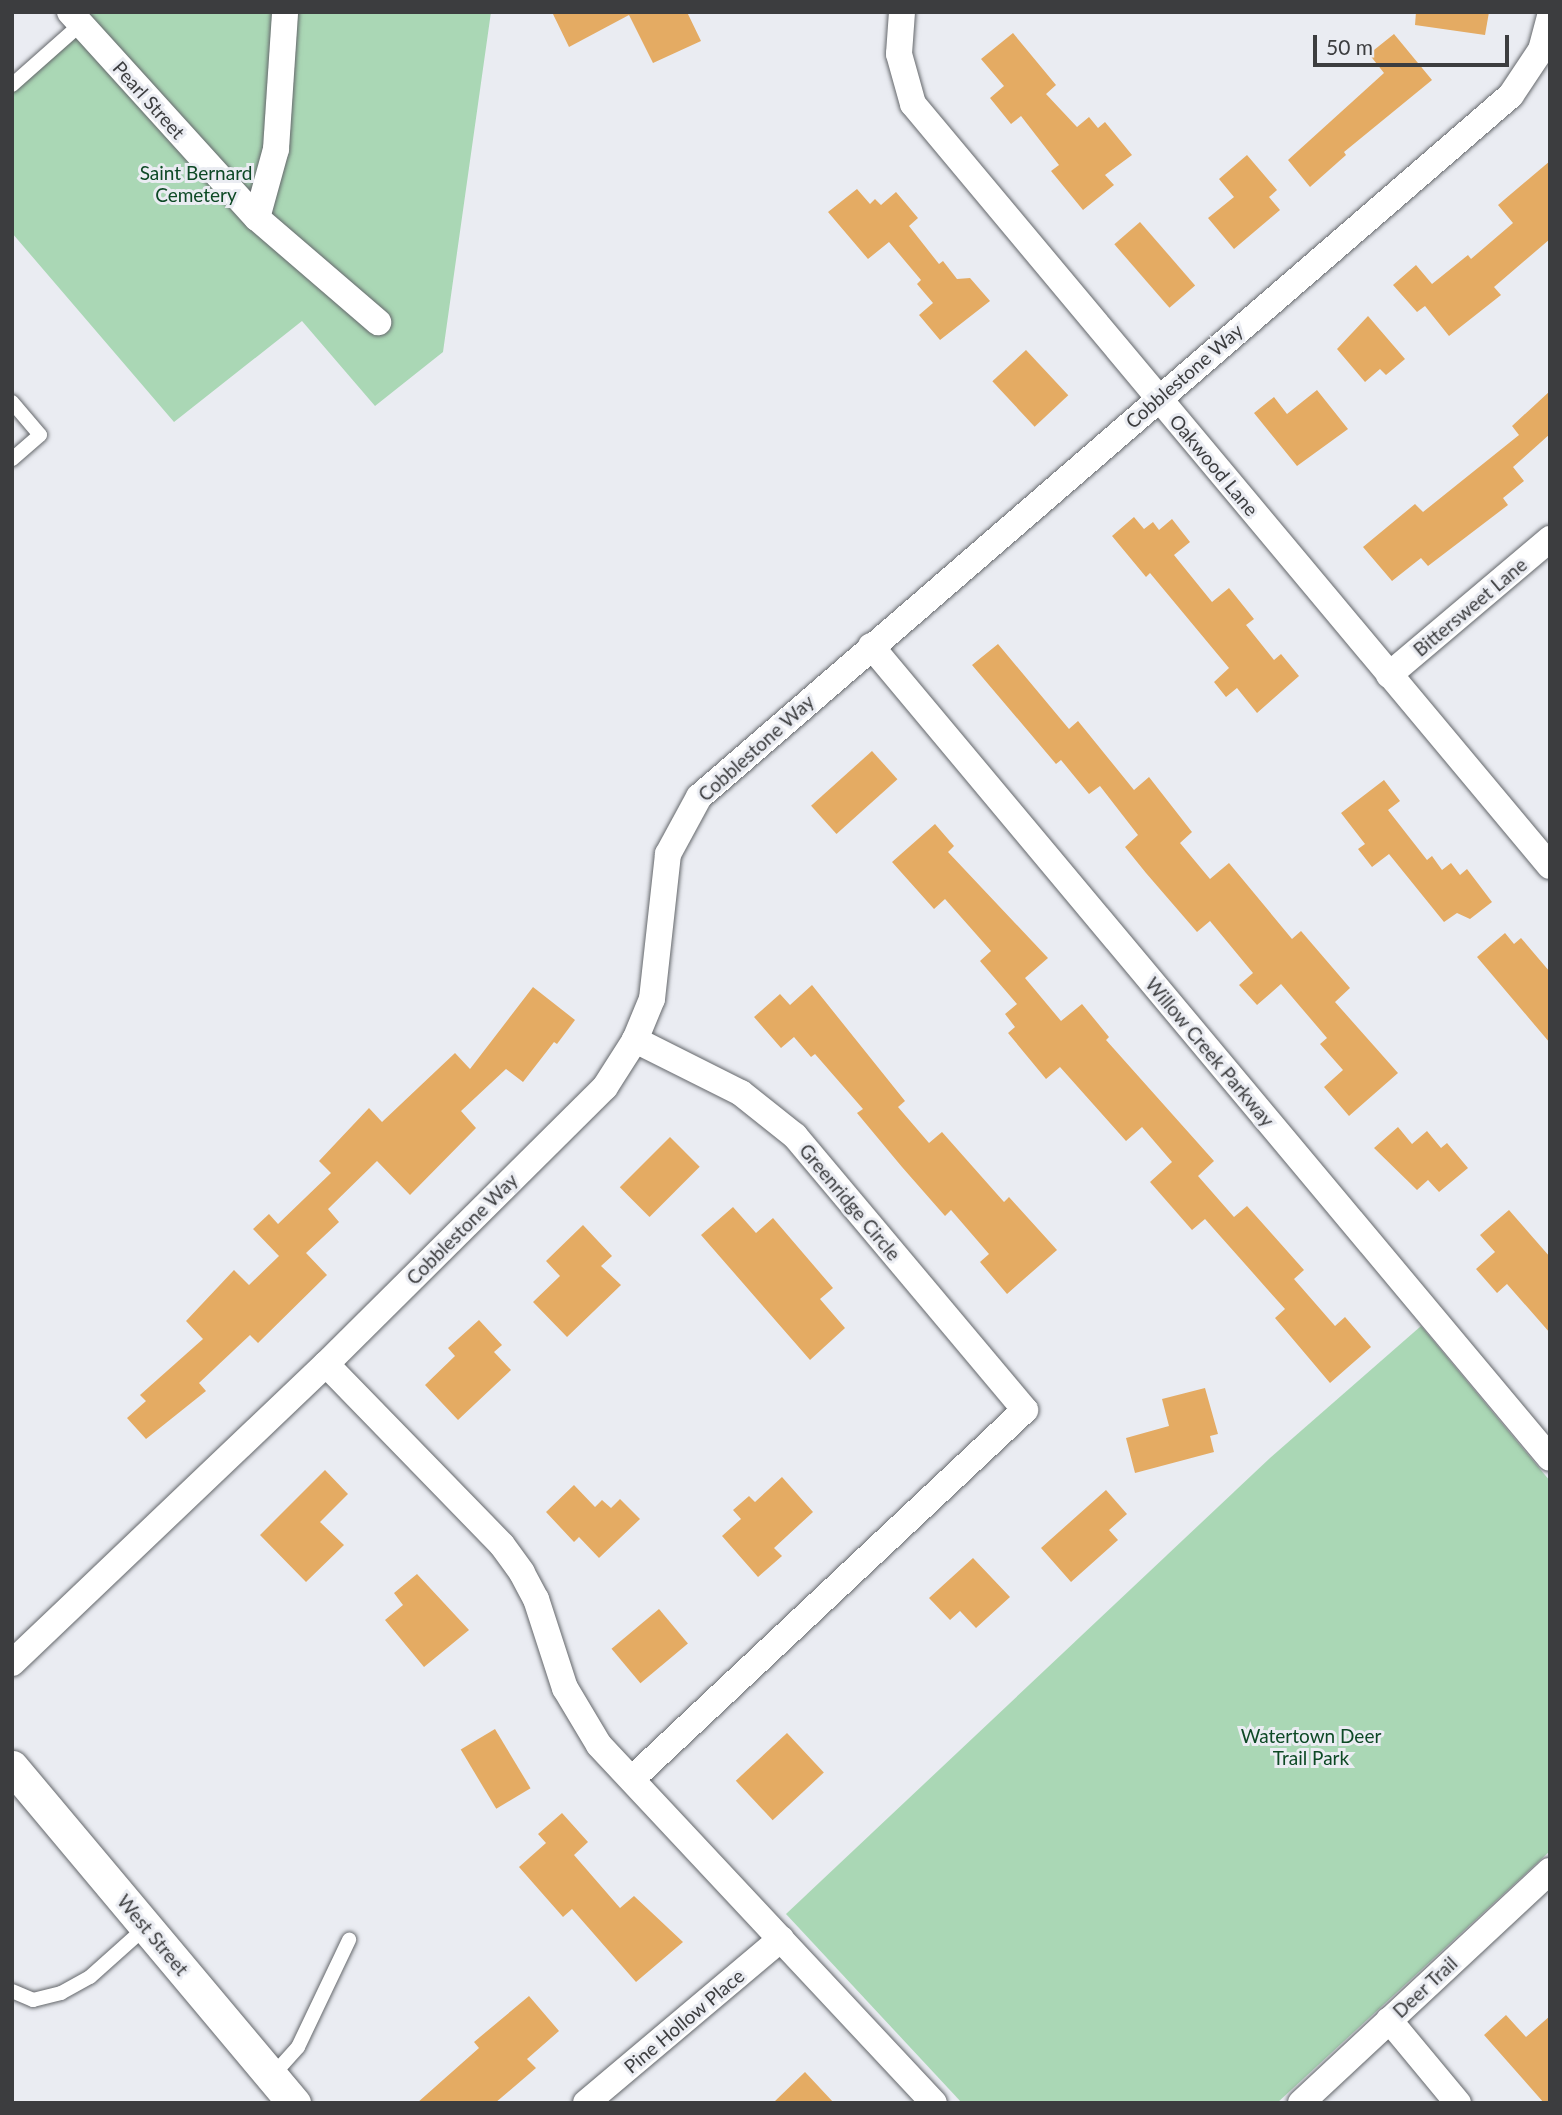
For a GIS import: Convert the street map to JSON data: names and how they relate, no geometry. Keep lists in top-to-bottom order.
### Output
{
  "streets": {
    "street": [
      "Pearl Street",
      "Cobblestone Way",
      "Oakwood Lane",
      "Bittersweet Lane",
      "Willow Creek Parkway",
      "Greenridge Circle",
      "West Street",
      "Deer Trail",
      "Pine Hollow Place"
    ]
  },
  "crossings": [
    ["Cobblestone Way", "Oakwood Lane"],
    ["Cobblestone Way", "Willow Creek Parkway"],
    ["Cobblestone Way", "Greenridge Circle"],
    ["Oakwood Lane", "Bittersweet Lane"]
  ],
  "parks": ["Saint Bernard Cemetery", "Watertown Deer Trail Park"],
  "scale_bar": "50 m"
}
